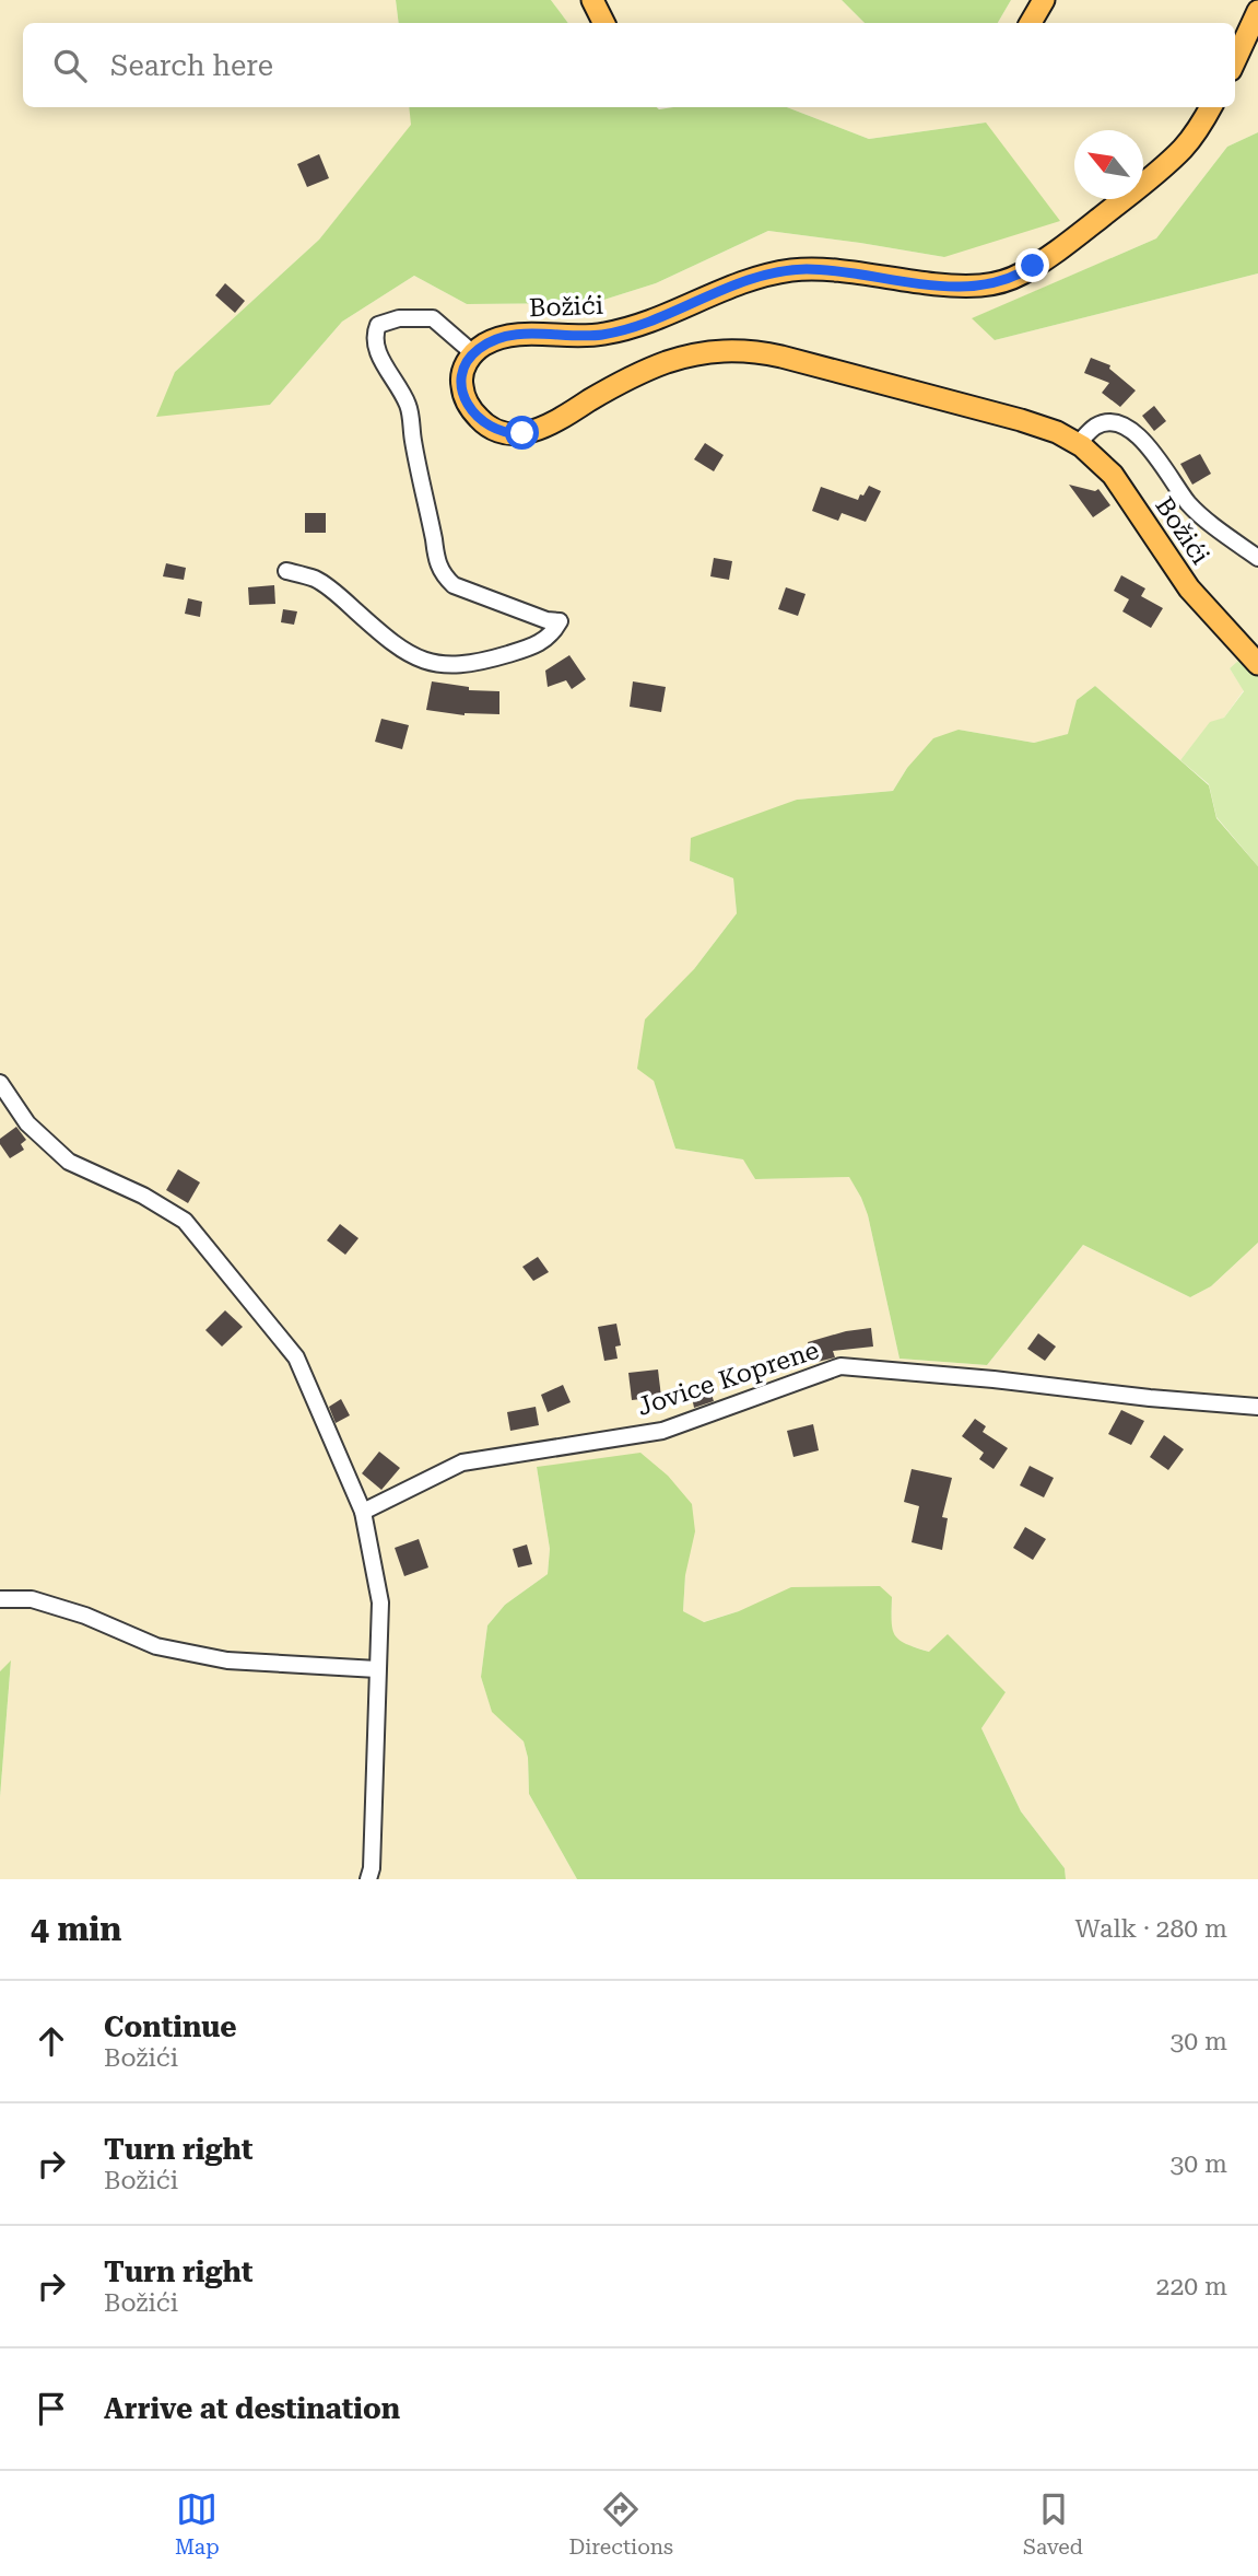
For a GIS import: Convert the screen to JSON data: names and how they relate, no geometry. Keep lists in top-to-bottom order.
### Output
{
  "streets": {
    "main road": ["Božići"],
    "street": ["Jovice Koprene"]
  },
  "north": "top left",
  "page": {
    "search": "Search here",
    "heading": ["4 min", "Walk · 280 m"],
    "list": [
      ["Continue", "Božići", "30 m"],
      ["Turn right", "Božići", "30 m"],
      ["Turn right", "Božići", "220 m"],
      "Arrive at destination"
    ],
    "nav": ["Map", "Directions", "Saved"]
  }
}
